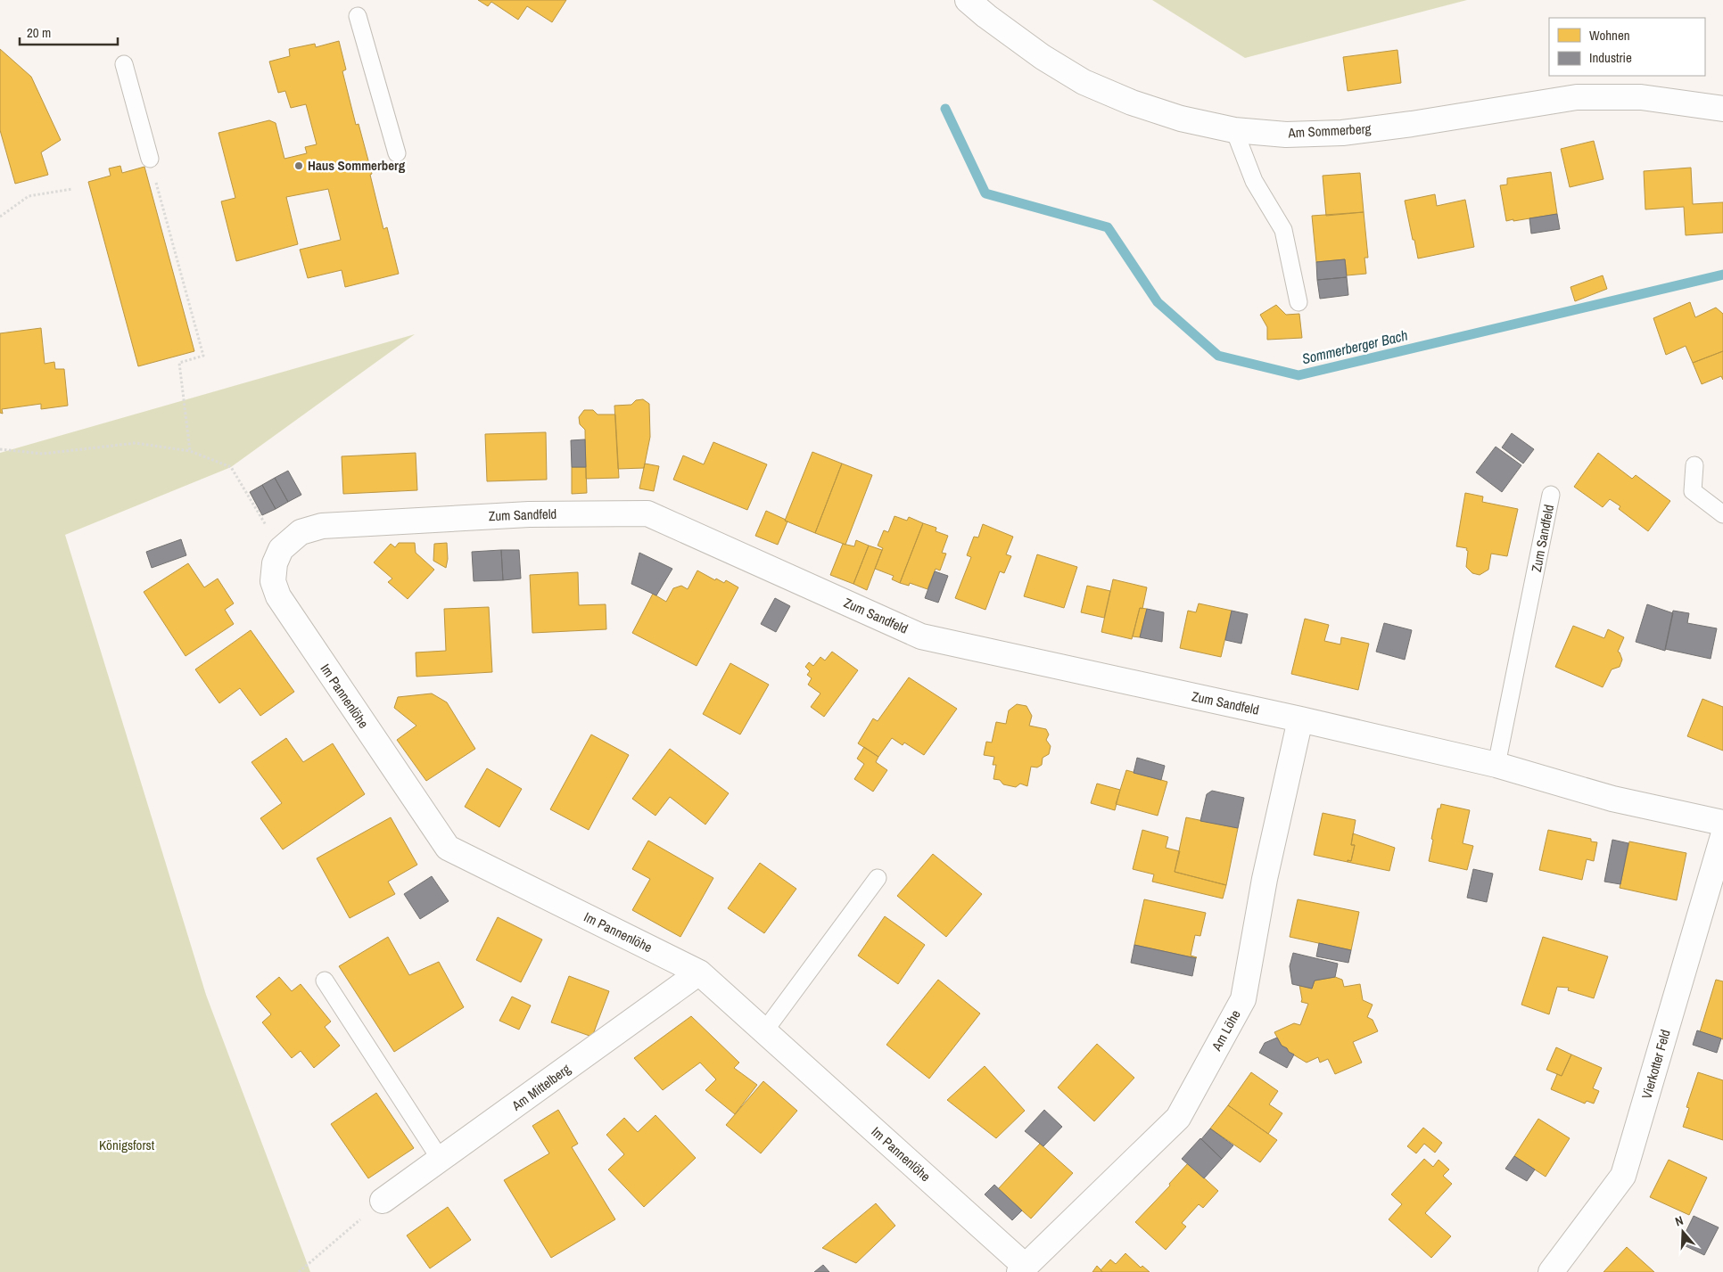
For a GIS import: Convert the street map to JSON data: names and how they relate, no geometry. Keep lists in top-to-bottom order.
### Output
{
  "streets": {
    "street": [
      "Am Sommerberg",
      "Zum Sandfeld",
      "Im Pannenlöhe",
      "Am Löhe",
      "Vierkotter Feld",
      "Am Mittelberg"
    ]
  },
  "crossings": [
    ["Zum Sandfeld", "Im Pannenlöhe"],
    ["Zum Sandfeld", "Am Löhe"],
    ["Im Pannenlöhe", "Am Löhe"],
    ["Im Pannenlöhe", "Am Mittelberg"]
  ],
  "water": ["Sommerberger Bach"],
  "parks": ["Königsforst"],
  "places": ["Haus Sommerberg"],
  "legend": ["Wohnen", "Industrie"],
  "scale_bar": "20 m",
  "north": "top"
}
